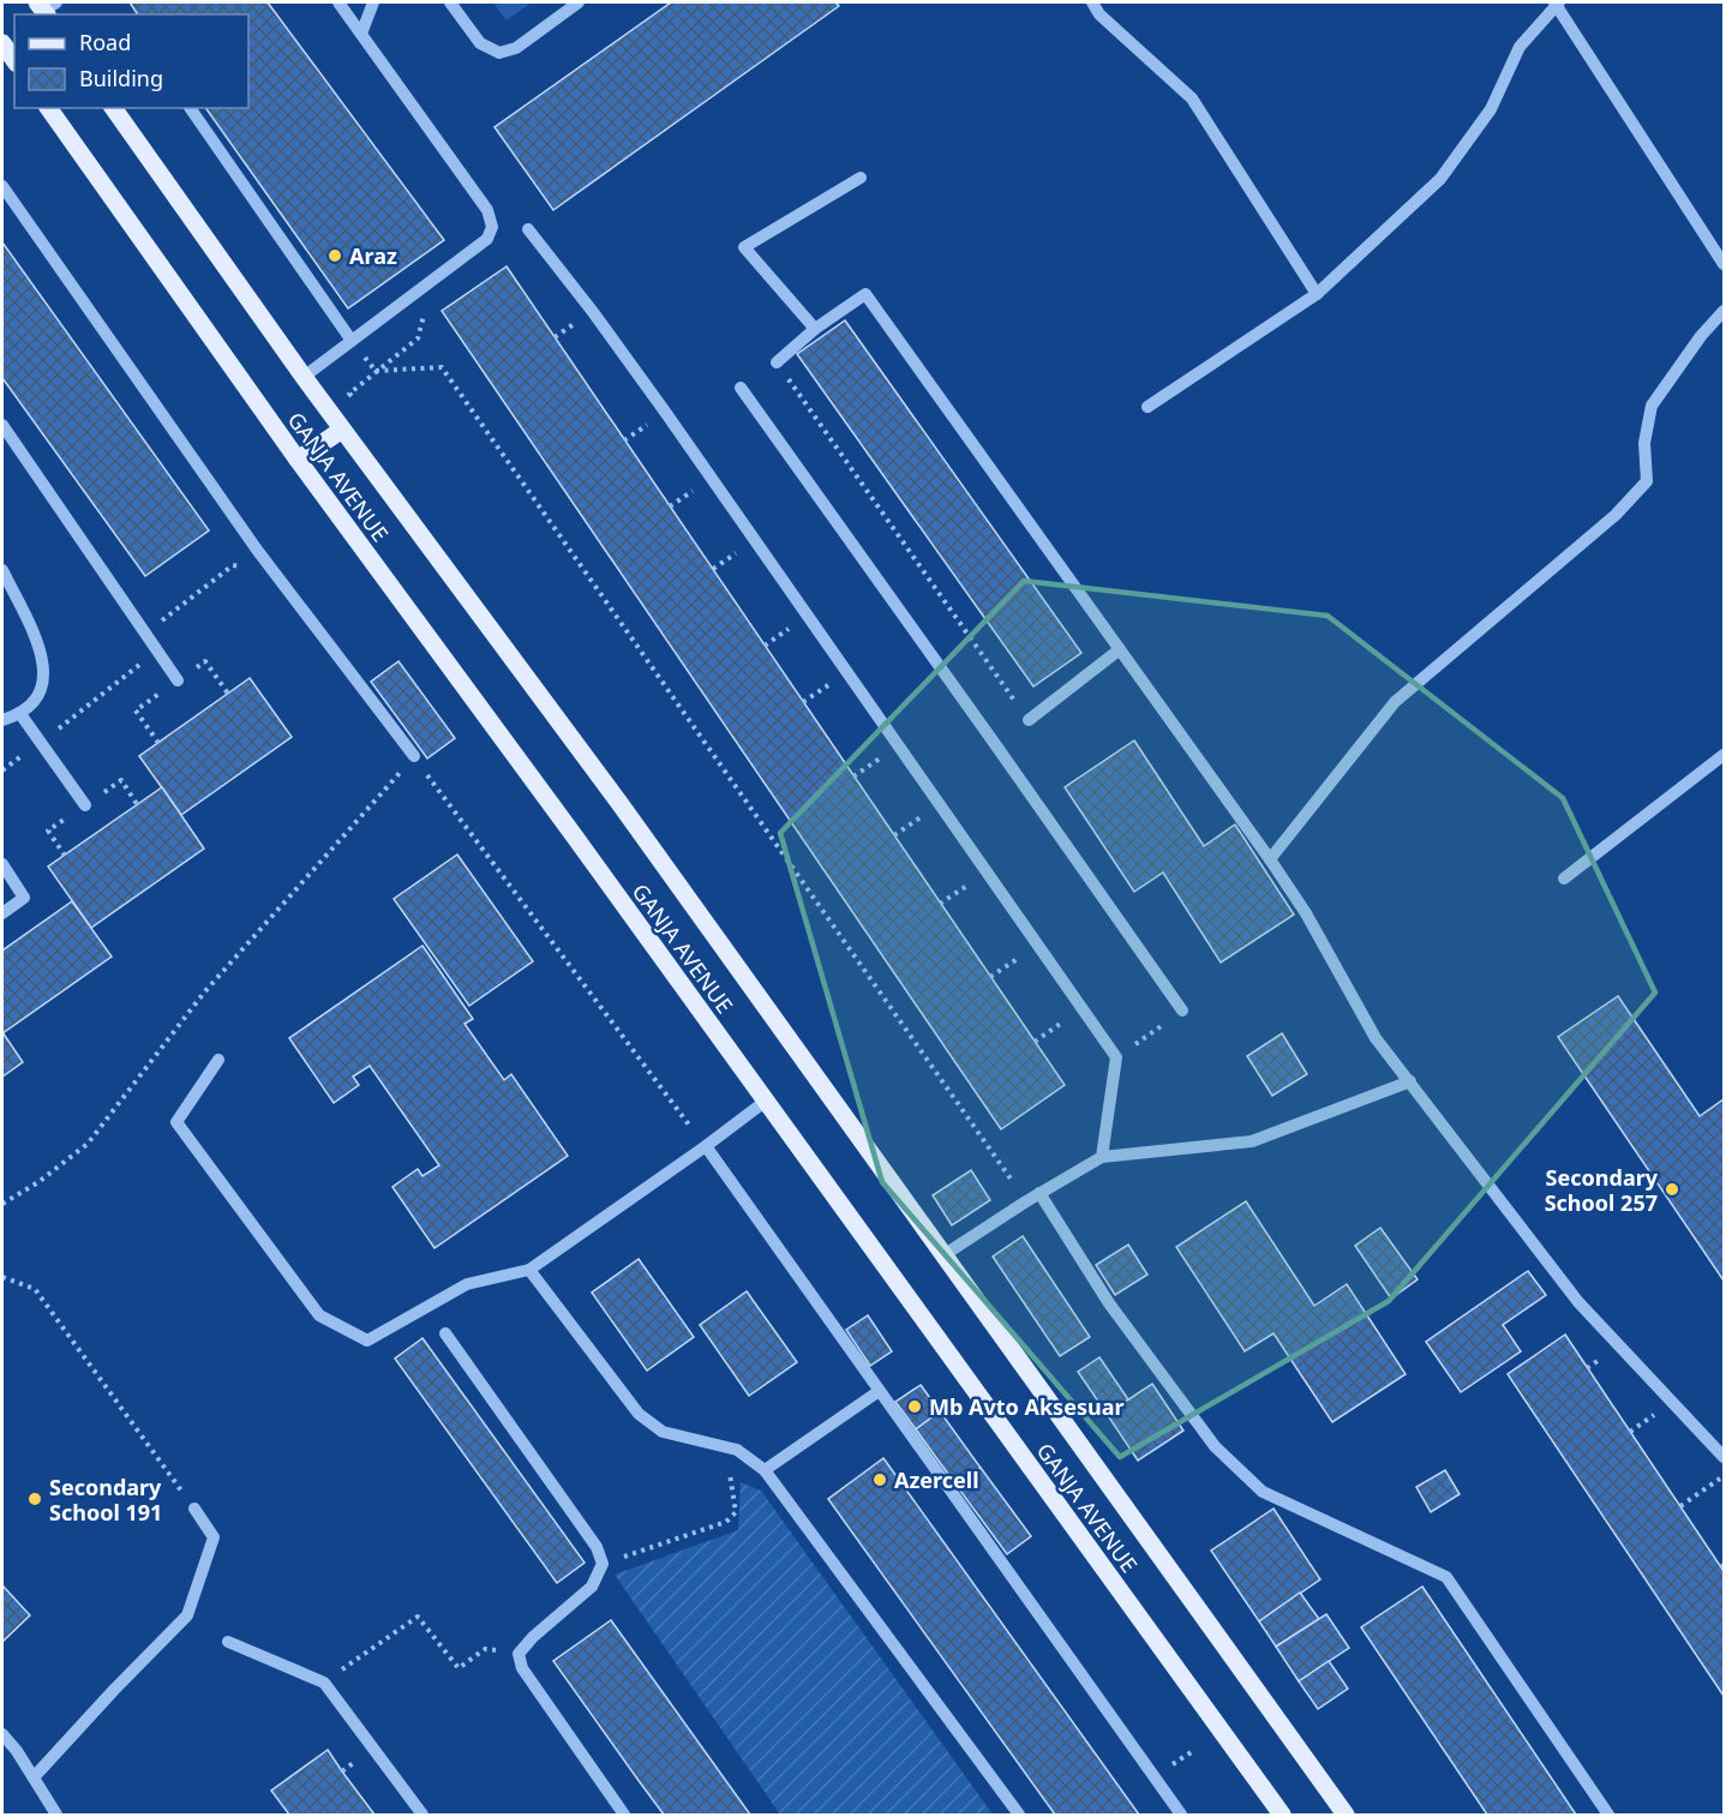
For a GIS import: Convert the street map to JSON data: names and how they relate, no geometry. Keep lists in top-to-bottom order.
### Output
{
  "streets": {
    "main road": ["GANJA AVENUE"]
  },
  "places": [
    "Araz",
    "Secondary School 257",
    "Mb Avto Aksesuar",
    "Azercell",
    "Secondary School 191"
  ],
  "legend": ["Road", "Building"]
}
